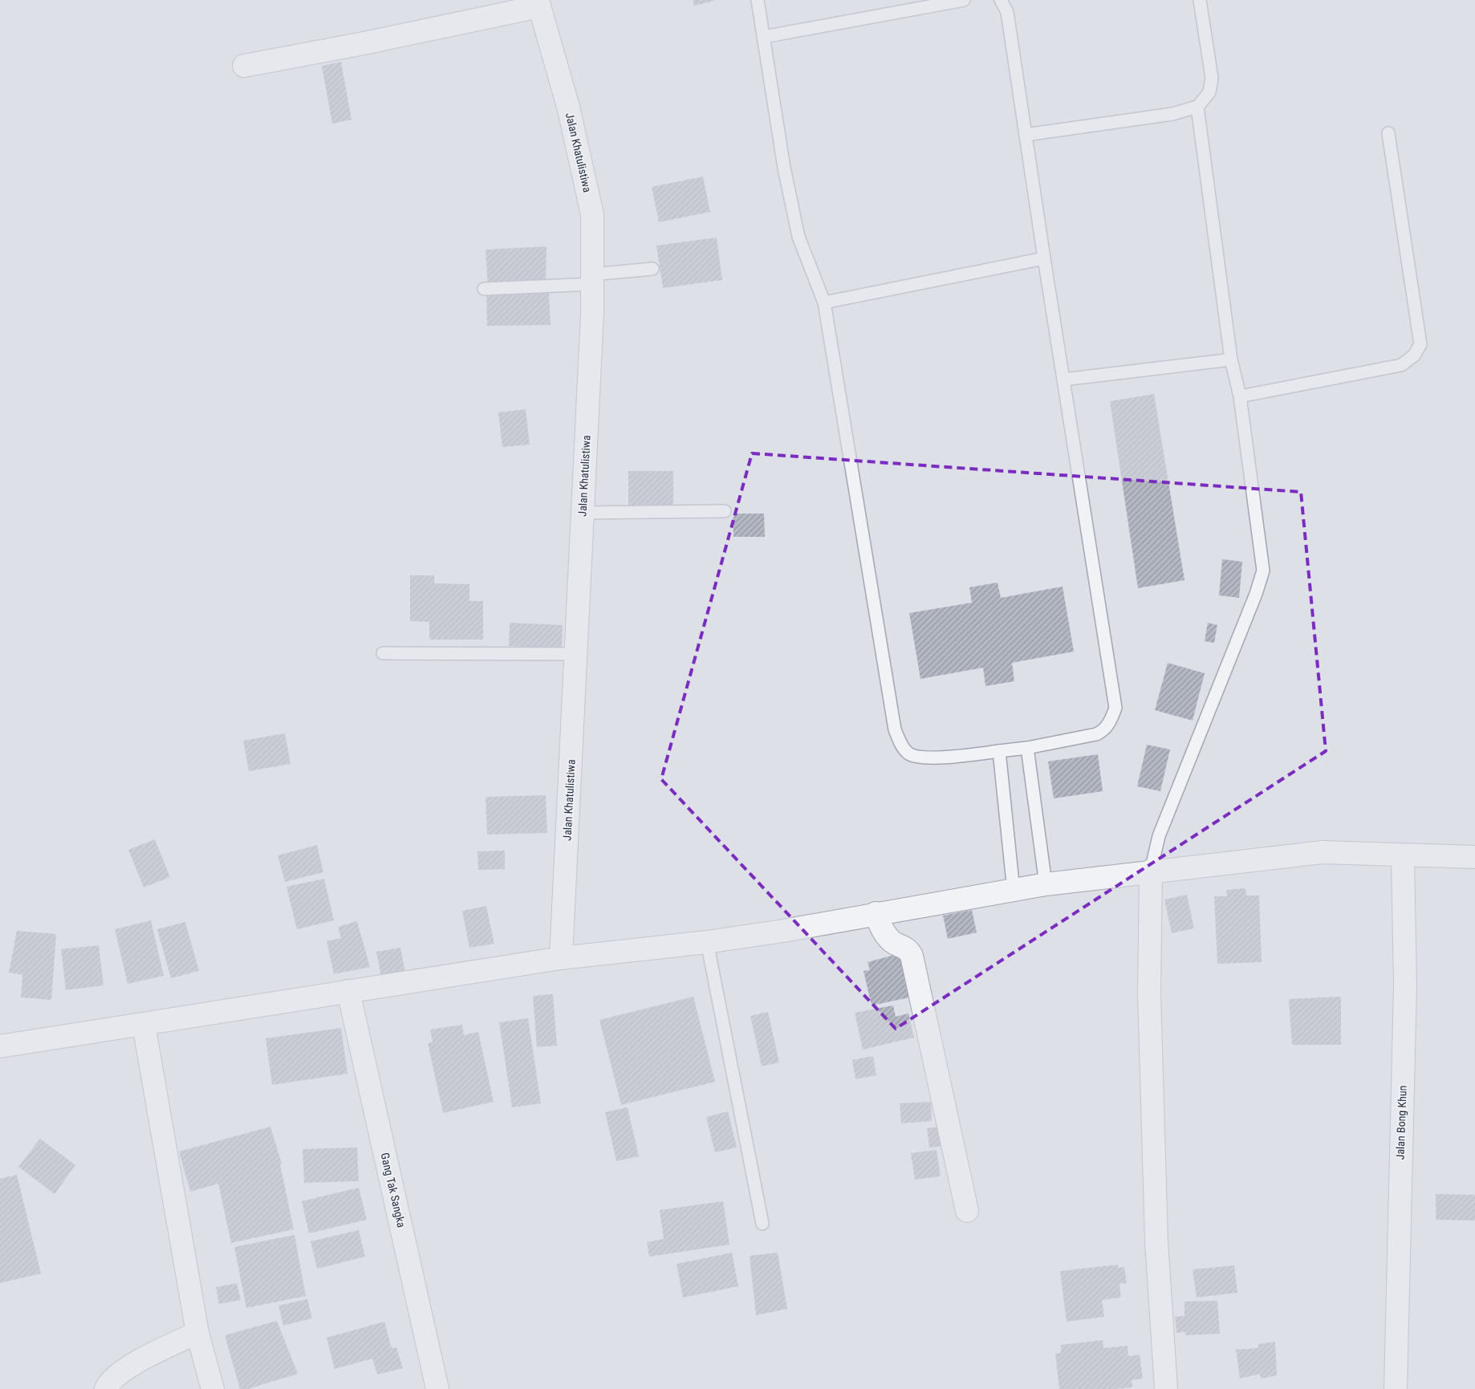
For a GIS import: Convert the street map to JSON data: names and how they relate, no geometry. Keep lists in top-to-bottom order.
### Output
{
  "streets": {
    "street": ["Jalan Khatulistiwa", "Jalan Bong Khun", "Gang Tak Sangka"]
  }
}
